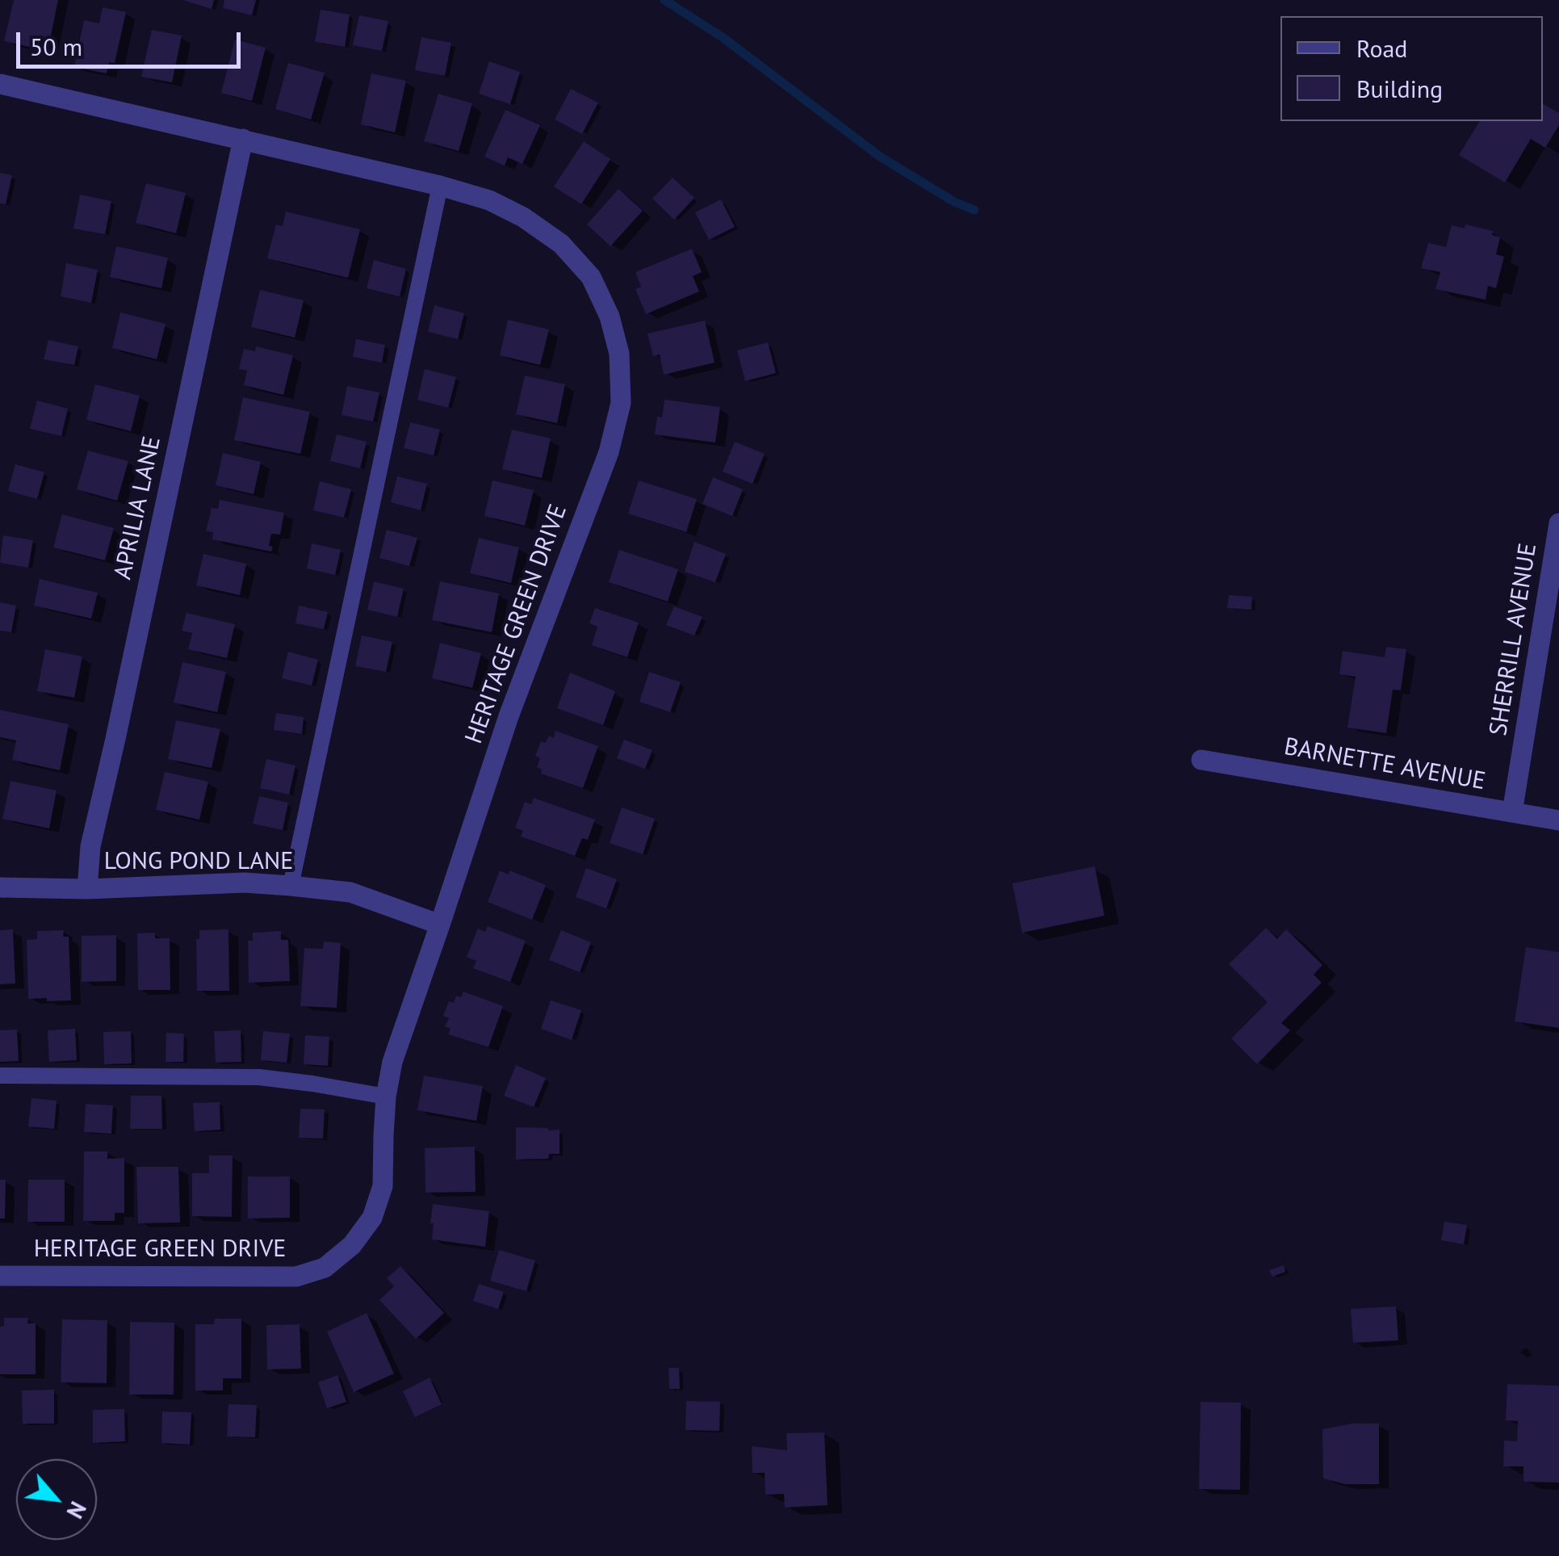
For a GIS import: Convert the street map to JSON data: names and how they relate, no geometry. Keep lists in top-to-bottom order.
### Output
{
  "streets": {
    "street": [
      "APRILIA LANE",
      "HERITAGE GREEN DRIVE",
      "SHERRILL AVENUE",
      "BARNETTE AVENUE",
      "LONG POND LANE"
    ]
  },
  "crossings": [
    ["APRILIA LANE", "HERITAGE GREEN DRIVE"],
    ["APRILIA LANE", "LONG POND LANE"],
    ["HERITAGE GREEN DRIVE", "LONG POND LANE"],
    ["SHERRILL AVENUE", "BARNETTE AVENUE"]
  ],
  "legend": ["Road", "Building"],
  "scale_bar": "50 m",
  "north": "bottom right"
}
